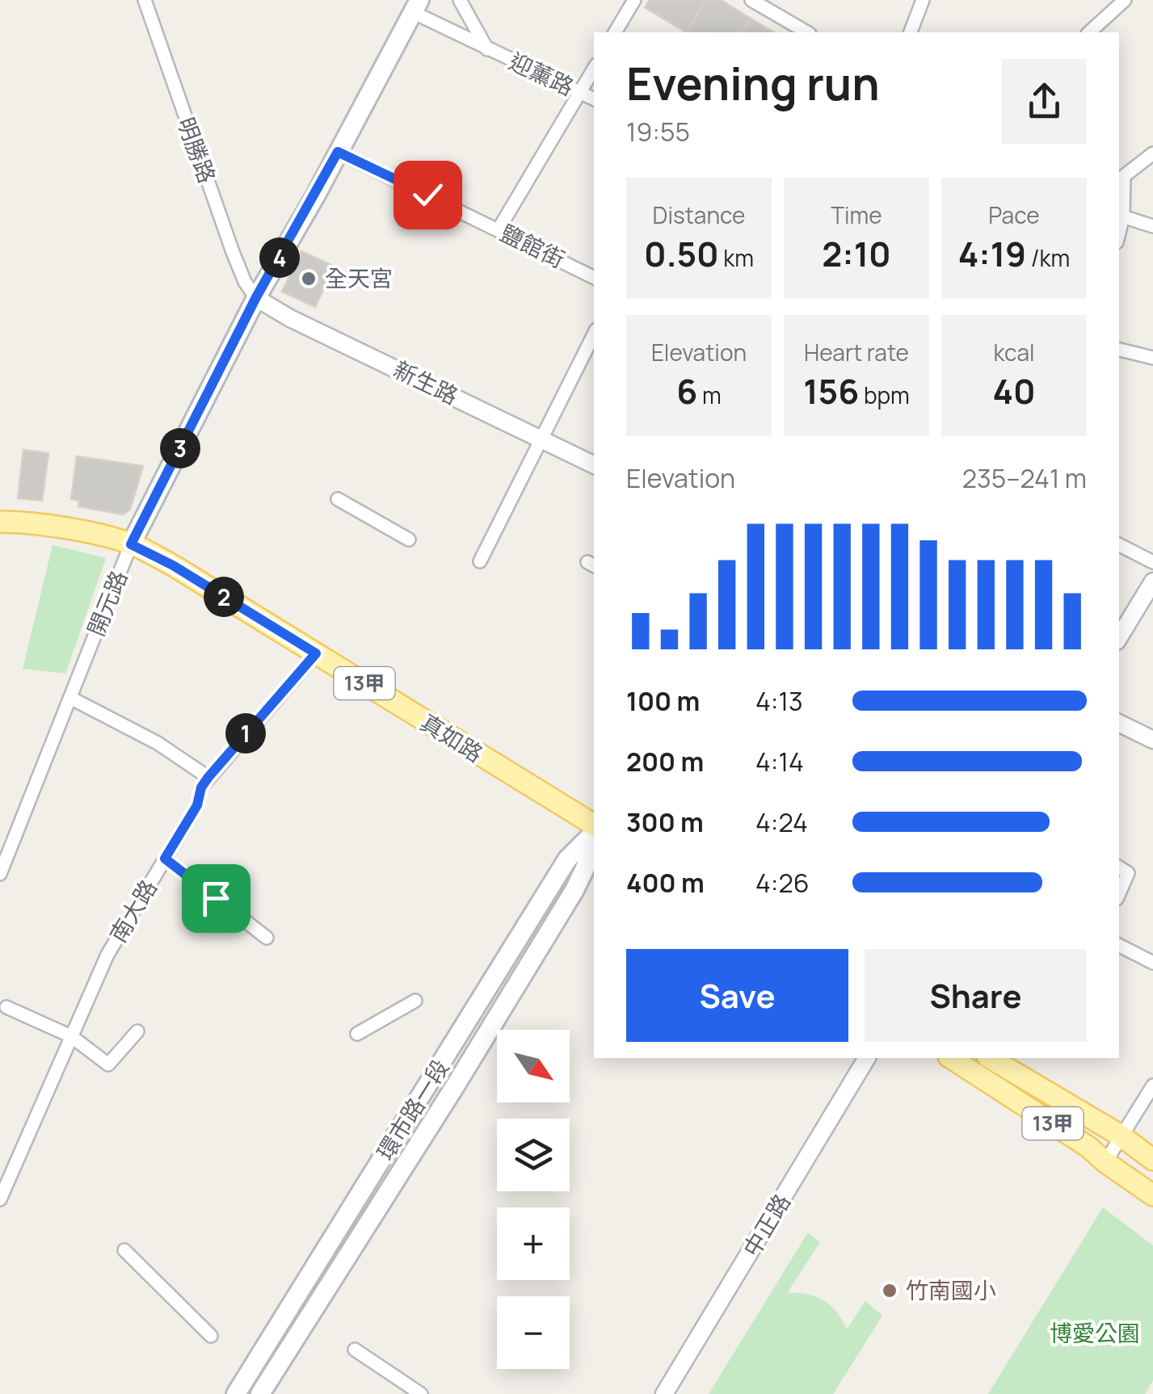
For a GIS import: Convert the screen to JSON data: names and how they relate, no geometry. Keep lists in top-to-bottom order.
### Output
{
  "streets": {
    "main road": [
      "開元路",
      "13甲",
      "真如路",
      "環市路一段"
    ],
    "street": [
      "迎薰路",
      "明勝路",
      "鹽館街",
      "新生路",
      "南大路",
      "中正路"
    ]
  },
  "crossings": [
    ["迎薰路", "開元路"],
    ["明勝路", "新生路"],
    ["明勝路", "開元路"],
    ["鹽館街", "開元路"],
    ["新生路", "開元路"],
    ["開元路", "真如路"],
    ["真如路", "南大路"]
  ],
  "parks": ["博愛公園"],
  "places": ["全天宮", "竹南國小"],
  "north": "bottom right",
  "page": {
    "heading": ["Evening run", "19:55"],
    "stats": [
      ["Distance", "0.50 km"],
      ["Time", "2:10"],
      ["Pace", "4:19 /km"],
      ["Elevation", "6 m"],
      ["Heart rate", "156 bpm"],
      ["kcal", "40"]
    ],
    "pins": [
      "4",
      "3",
      "2",
      "1"
    ],
    "chart": ["Elevation", "235–241 m"],
    "list": [
      {
        "name": "100 m",
        "note": "4:13"
      },
      {
        "name": "200 m",
        "note": "4:14"
      },
      {
        "name": "300 m",
        "note": "4:24"
      },
      {
        "name": "400 m",
        "note": "4:26"
      }
    ],
    "buttons": ["Save", "Share"],
    "map_buttons": ["+", "−"]
  }
}
